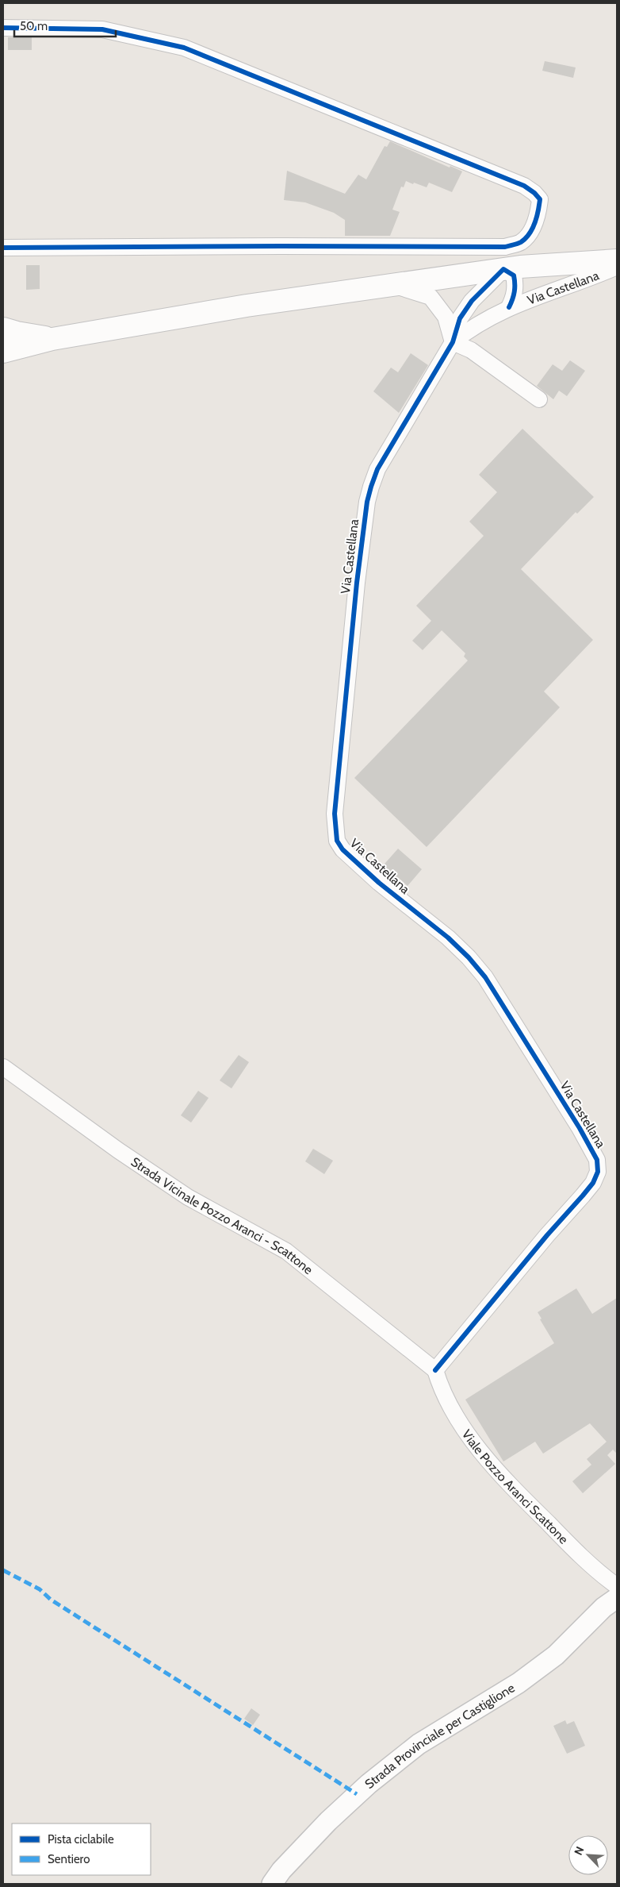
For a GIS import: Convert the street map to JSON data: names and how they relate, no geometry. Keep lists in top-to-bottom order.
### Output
{
  "streets": {
    "street": [
      "Via Castellana",
      "Strada Vicinale Pozzo Aranci - Scattone",
      "Viale Pozzo Aranci Scattone",
      "Strada Provinciale per Castiglione"
    ]
  },
  "crossings": [
    ["Via Castellana", "Strada Vicinale Pozzo Aranci - Scattone"],
    ["Via Castellana", "Viale Pozzo Aranci Scattone"],
    ["Strada Vicinale Pozzo Aranci - Scattone", "Viale Pozzo Aranci Scattone"]
  ],
  "legend": ["Pista ciclabile", "Sentiero"],
  "scale_bar": "50 m",
  "north": "top left"
}
